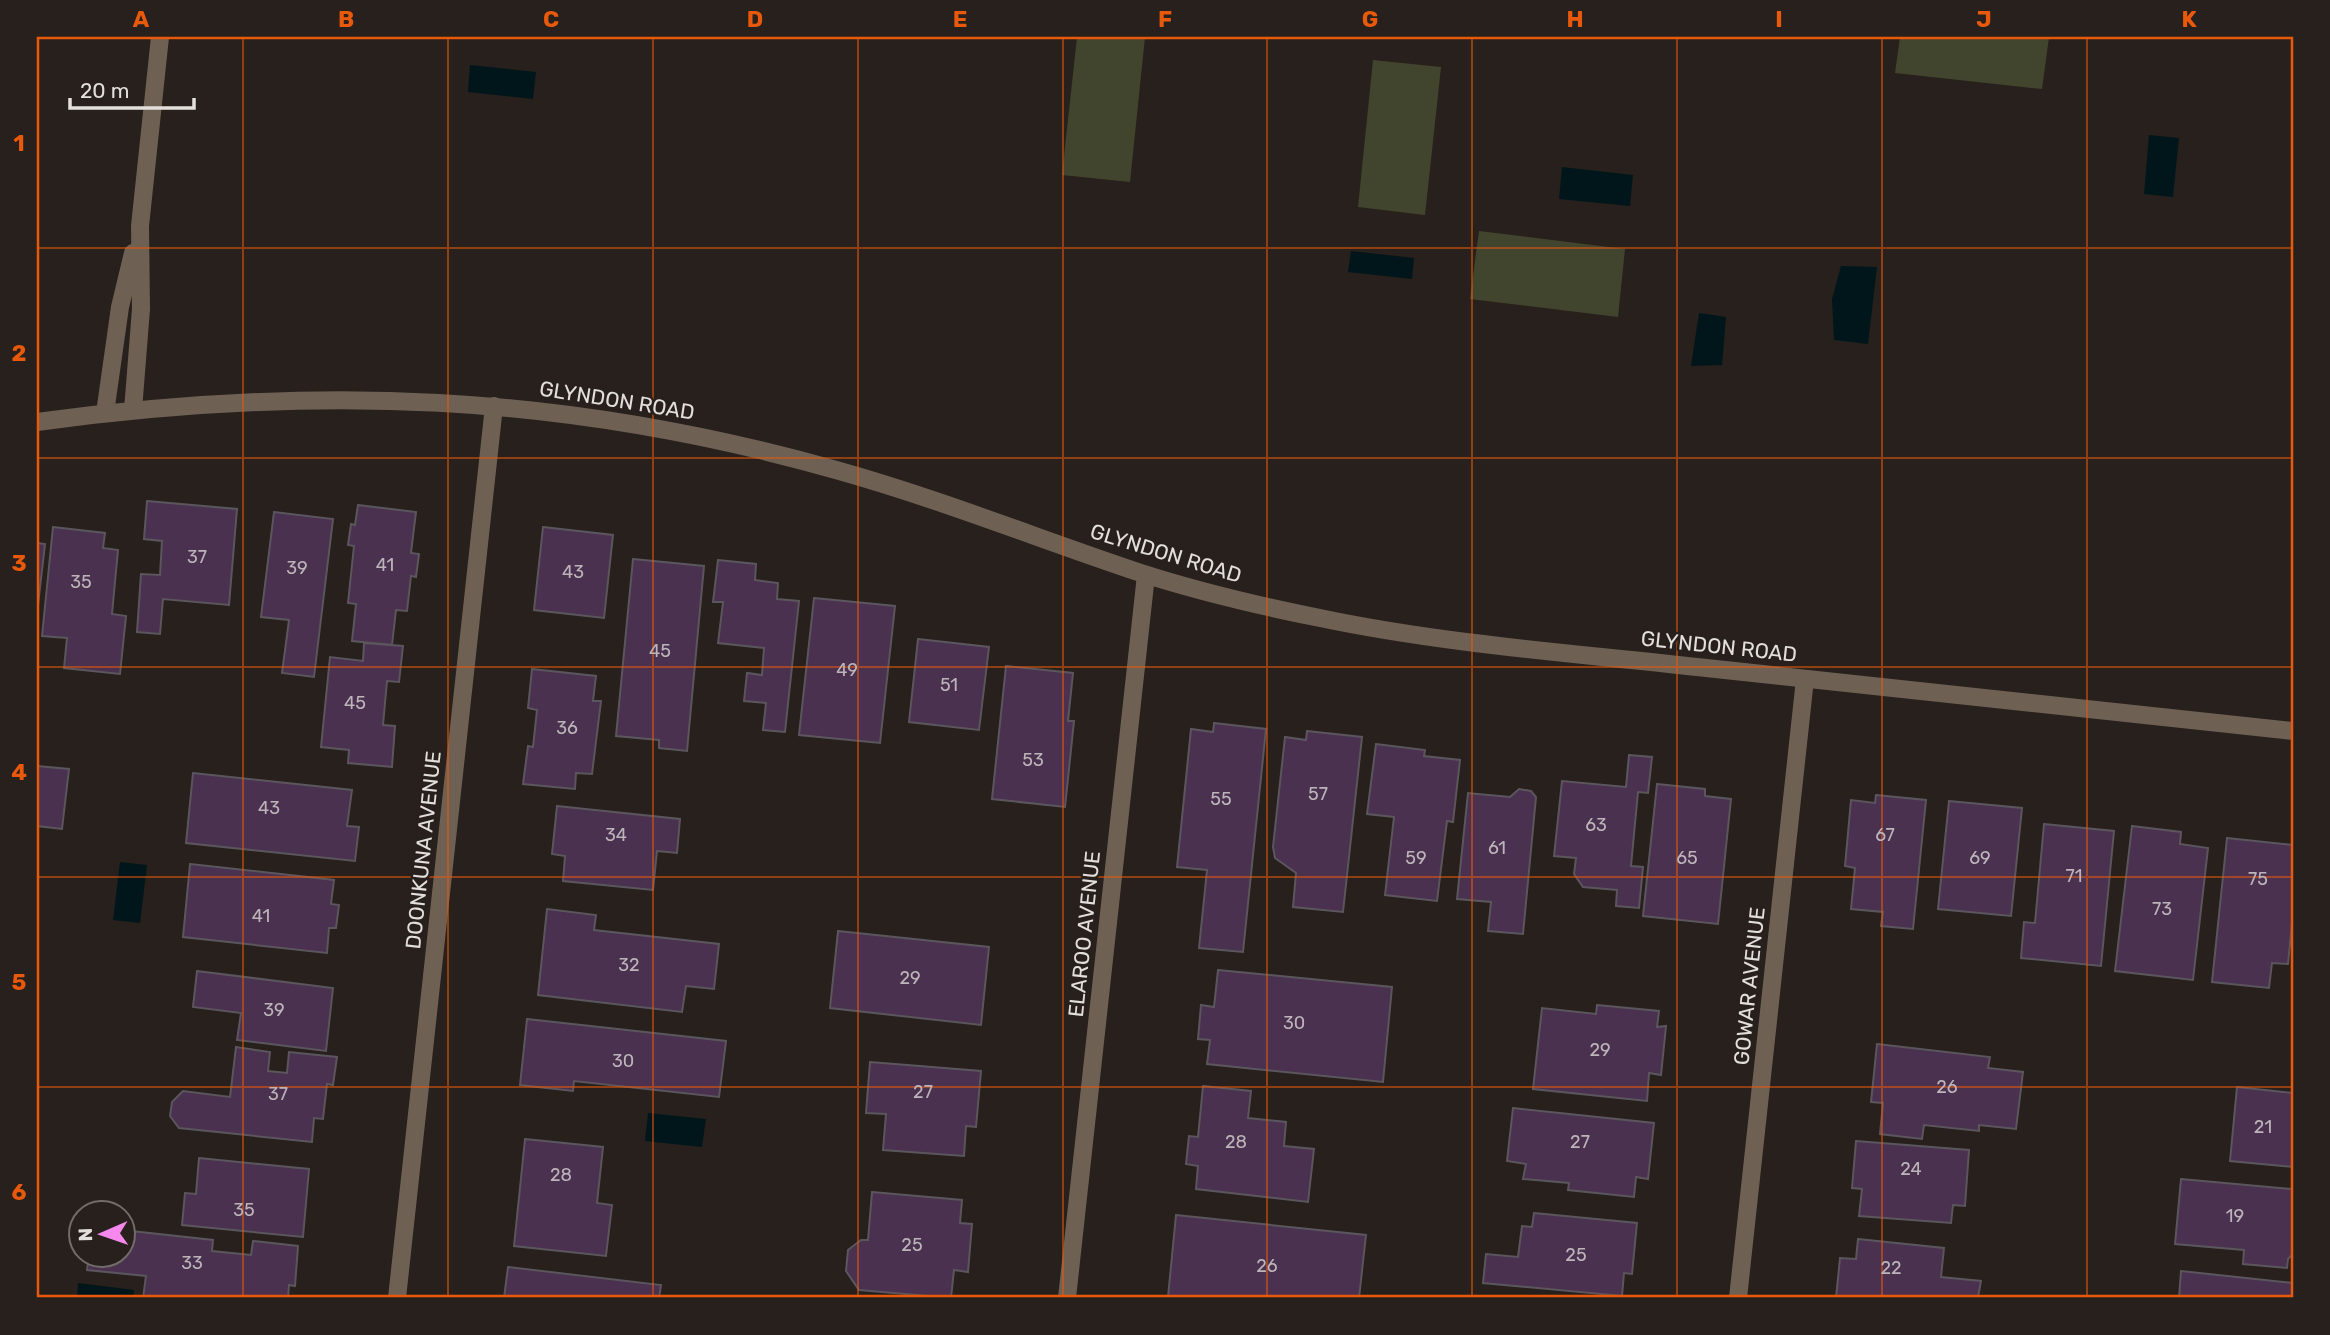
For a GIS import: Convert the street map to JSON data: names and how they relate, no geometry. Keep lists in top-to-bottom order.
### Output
{
  "streets": {
    "street": [
      "GLYNDON ROAD",
      "DOONKUNA AVENUE",
      "ELAROO AVENUE",
      "GOWAR AVENUE"
    ]
  },
  "crossings": [
    ["GLYNDON ROAD", "DOONKUNA AVENUE"],
    ["GLYNDON ROAD", "ELAROO AVENUE"],
    ["GLYNDON ROAD", "GOWAR AVENUE"]
  ],
  "house_numbers": [
    "37",
    "41",
    "39",
    "43",
    "35",
    "45",
    "49",
    "51",
    "45",
    "36",
    "53",
    "57",
    "55",
    "43",
    "63",
    "34",
    "67",
    "61",
    "59",
    "65",
    "69",
    "71",
    "75",
    "73",
    "41",
    "32",
    "29",
    "39",
    "30",
    "29",
    "30",
    "26",
    "27",
    "37",
    "21",
    "28",
    "27",
    "24",
    "28",
    "35",
    "19",
    "25",
    "25",
    "33",
    "26",
    "22"
  ],
  "scale_bar": "20 m",
  "north": "left",
  "grid": {
    "columns": [
      "A",
      "B",
      "C",
      "D",
      "E",
      "F",
      "G",
      "H",
      "I",
      "J",
      "K"
    ],
    "rows": [
      "1",
      "2",
      "3",
      "4",
      "5",
      "6"
    ]
  }
}
